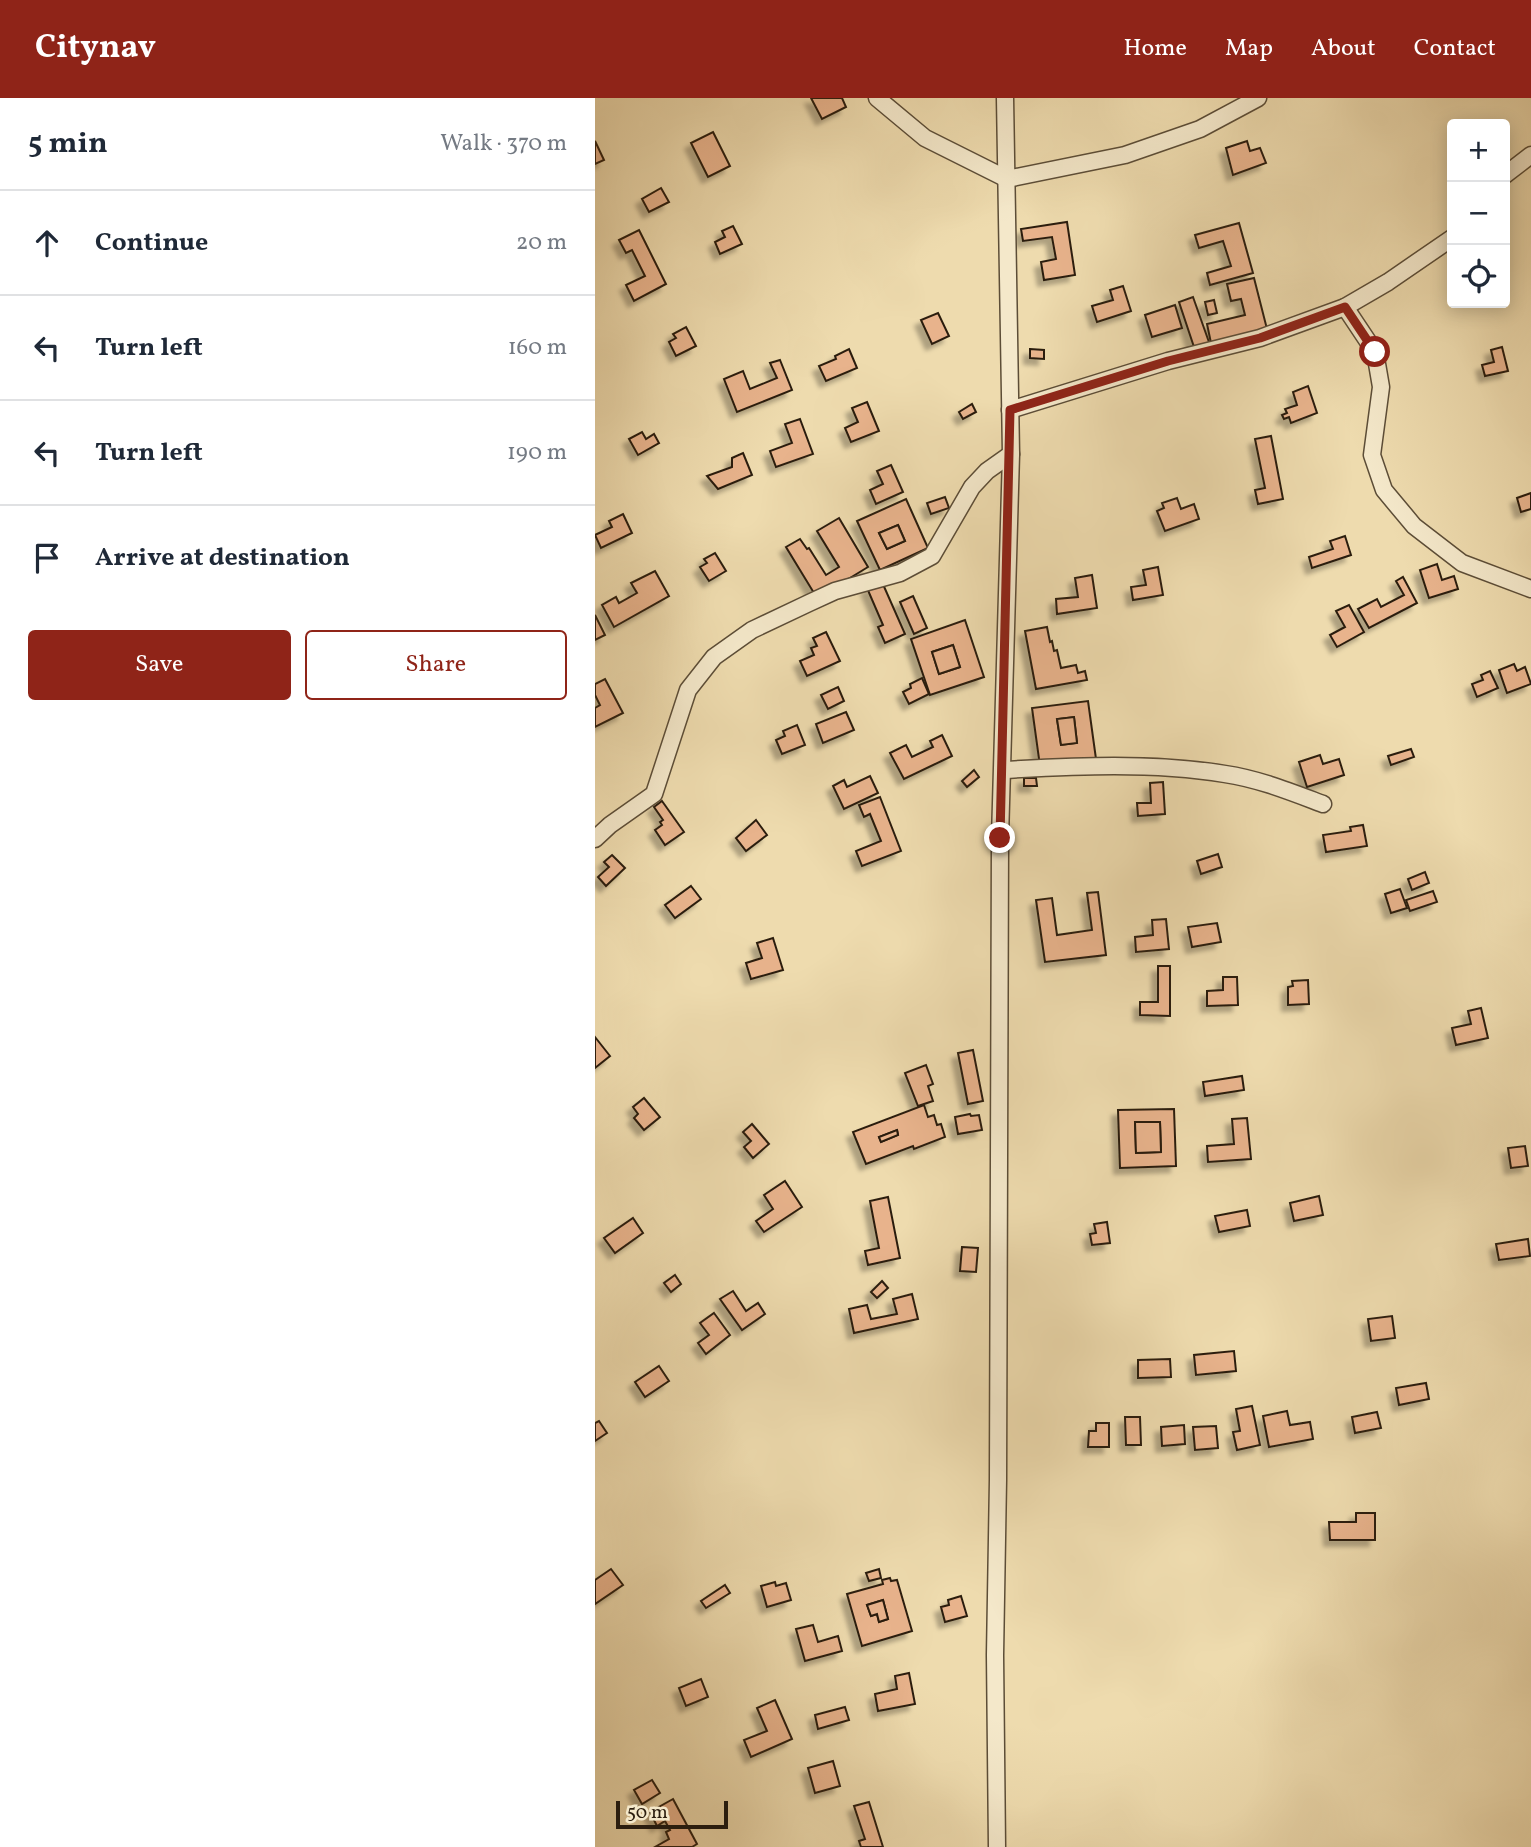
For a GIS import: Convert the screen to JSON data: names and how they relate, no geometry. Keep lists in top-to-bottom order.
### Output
{
  "scale_bar": "50 m",
  "page": {
    "header": "Citynav",
    "nav": [
      "Home",
      "Map",
      "About",
      "Contact"
    ],
    "heading": ["5 min", "Walk · 370 m"],
    "map_buttons": ["+", "−"],
    "list": [
      ["Continue", "20 m"],
      ["Turn left", "160 m"],
      ["Turn left", "190 m"],
      "Arrive at destination"
    ],
    "buttons": ["Save", "Share"],
    "scale": "50 m"
  }
}
